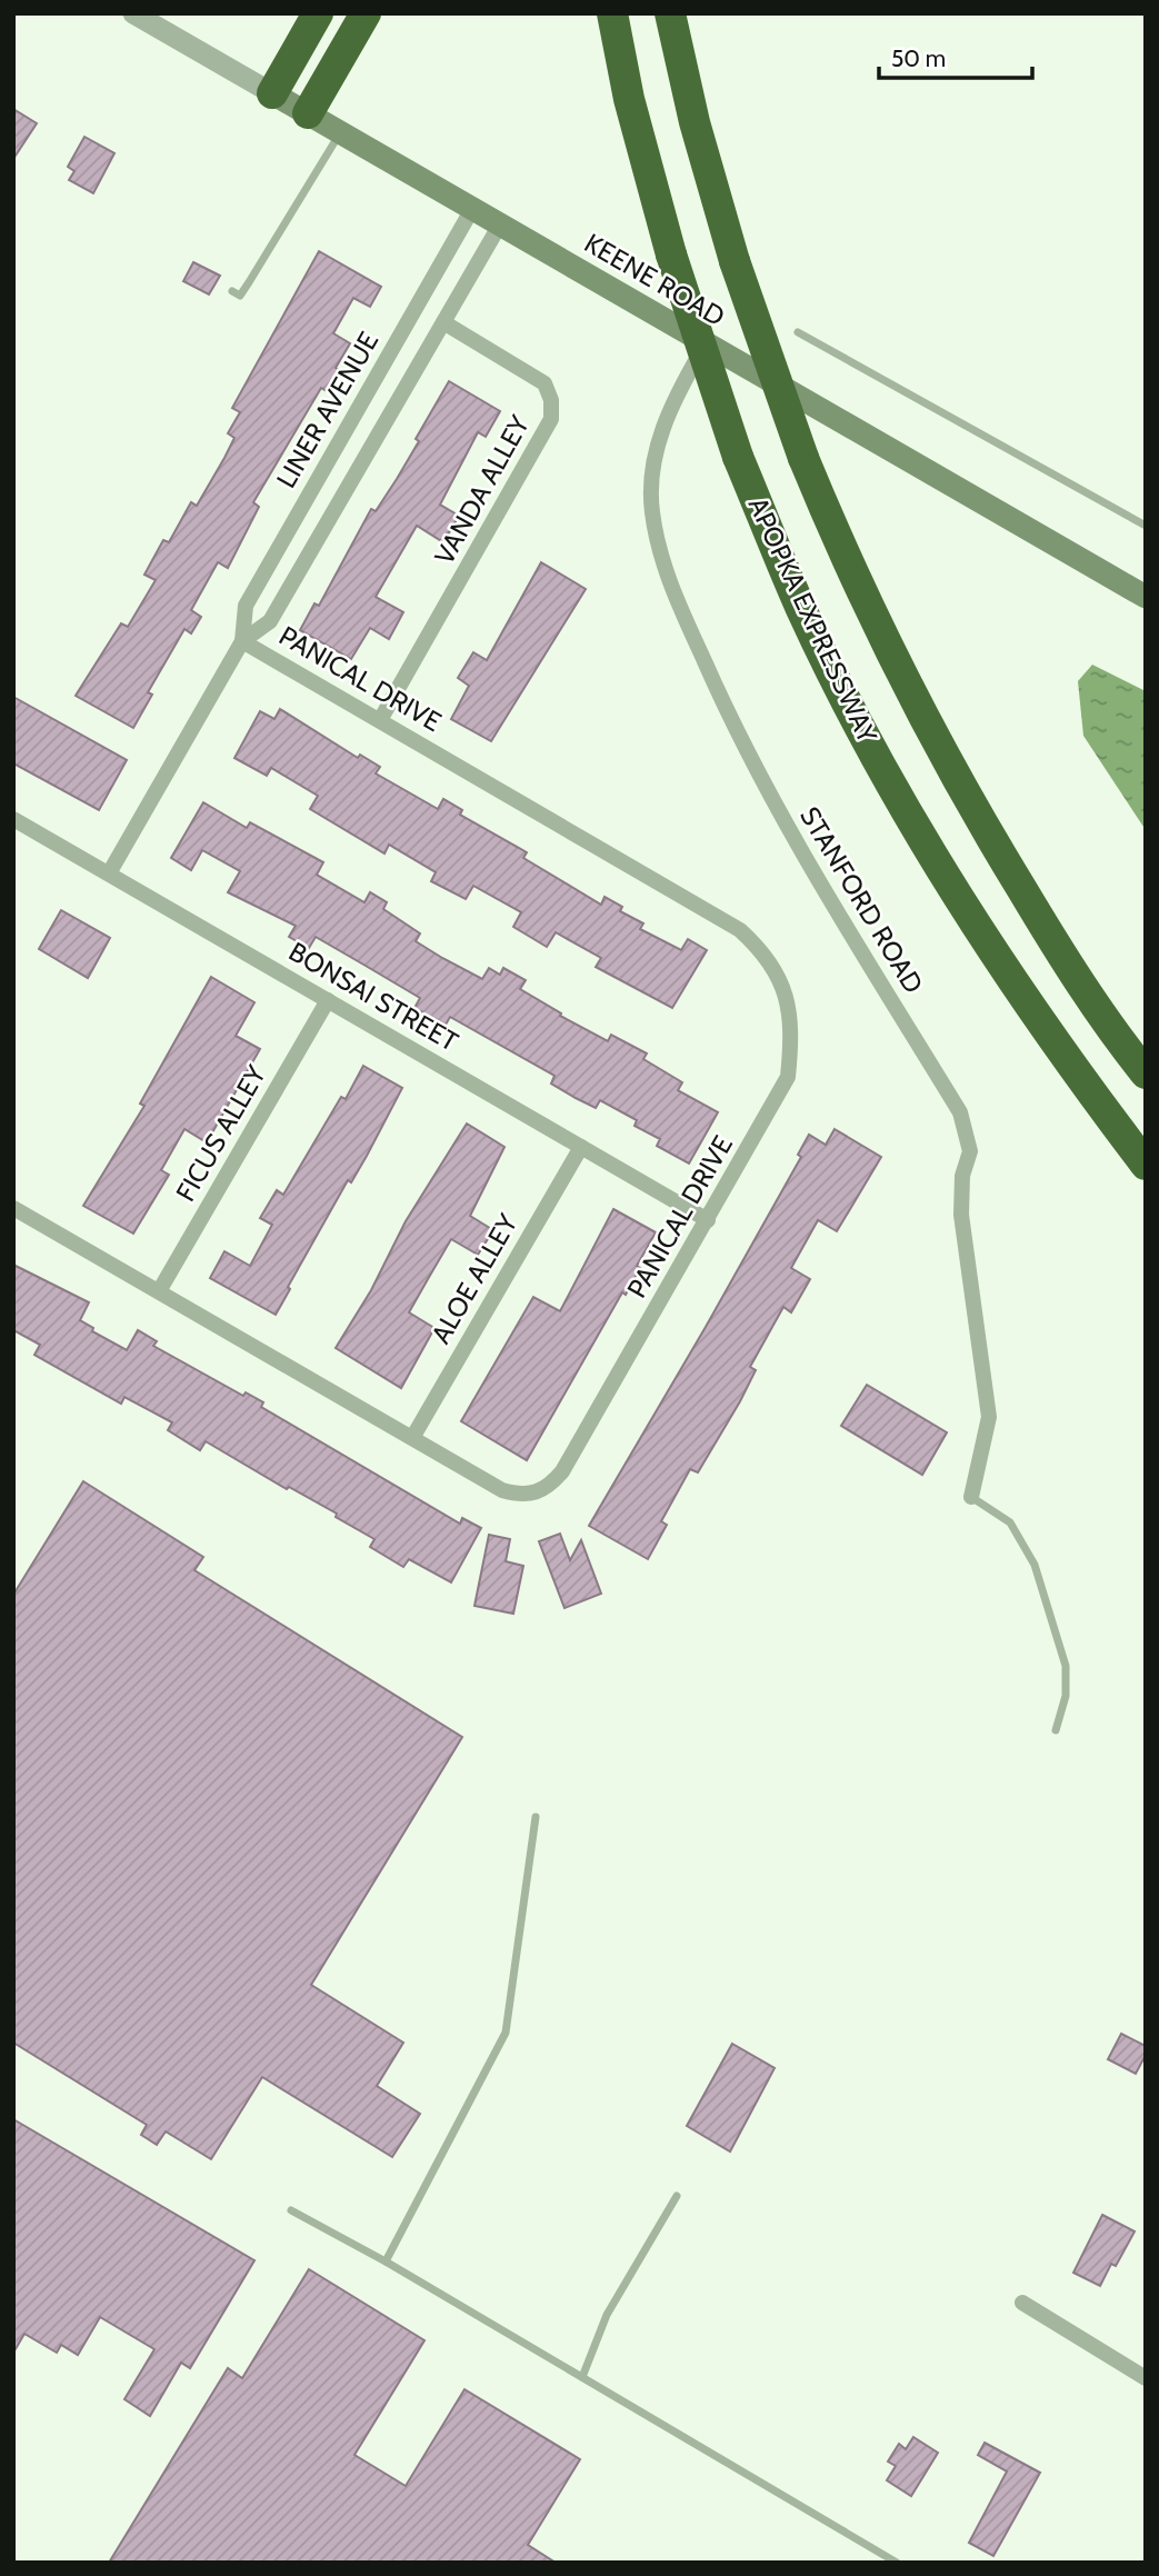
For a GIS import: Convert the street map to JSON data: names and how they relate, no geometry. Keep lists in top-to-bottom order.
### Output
{
  "streets": {
    "highway": ["APOPKA EXPRESSWAY"],
    "main road": ["KEENE ROAD"],
    "street": [
      "LINER AVENUE",
      "VANDA ALLEY",
      "PANICAL DRIVE",
      "STANFORD ROAD",
      "BONSAI STREET",
      "FICUS ALLEY",
      "ALOE ALLEY"
    ]
  },
  "crossings": [
    ["KEENE ROAD", "LINER AVENUE"],
    ["KEENE ROAD", "STANFORD ROAD"],
    ["LINER AVENUE", "VANDA ALLEY"],
    ["LINER AVENUE", "PANICAL DRIVE"],
    ["LINER AVENUE", "BONSAI STREET"],
    ["VANDA ALLEY", "PANICAL DRIVE"],
    ["PANICAL DRIVE", "BONSAI STREET"],
    ["PANICAL DRIVE", "FICUS ALLEY"],
    ["PANICAL DRIVE", "ALOE ALLEY"],
    ["BONSAI STREET", "FICUS ALLEY"],
    ["BONSAI STREET", "ALOE ALLEY"]
  ],
  "scale_bar": "50 m"
}
